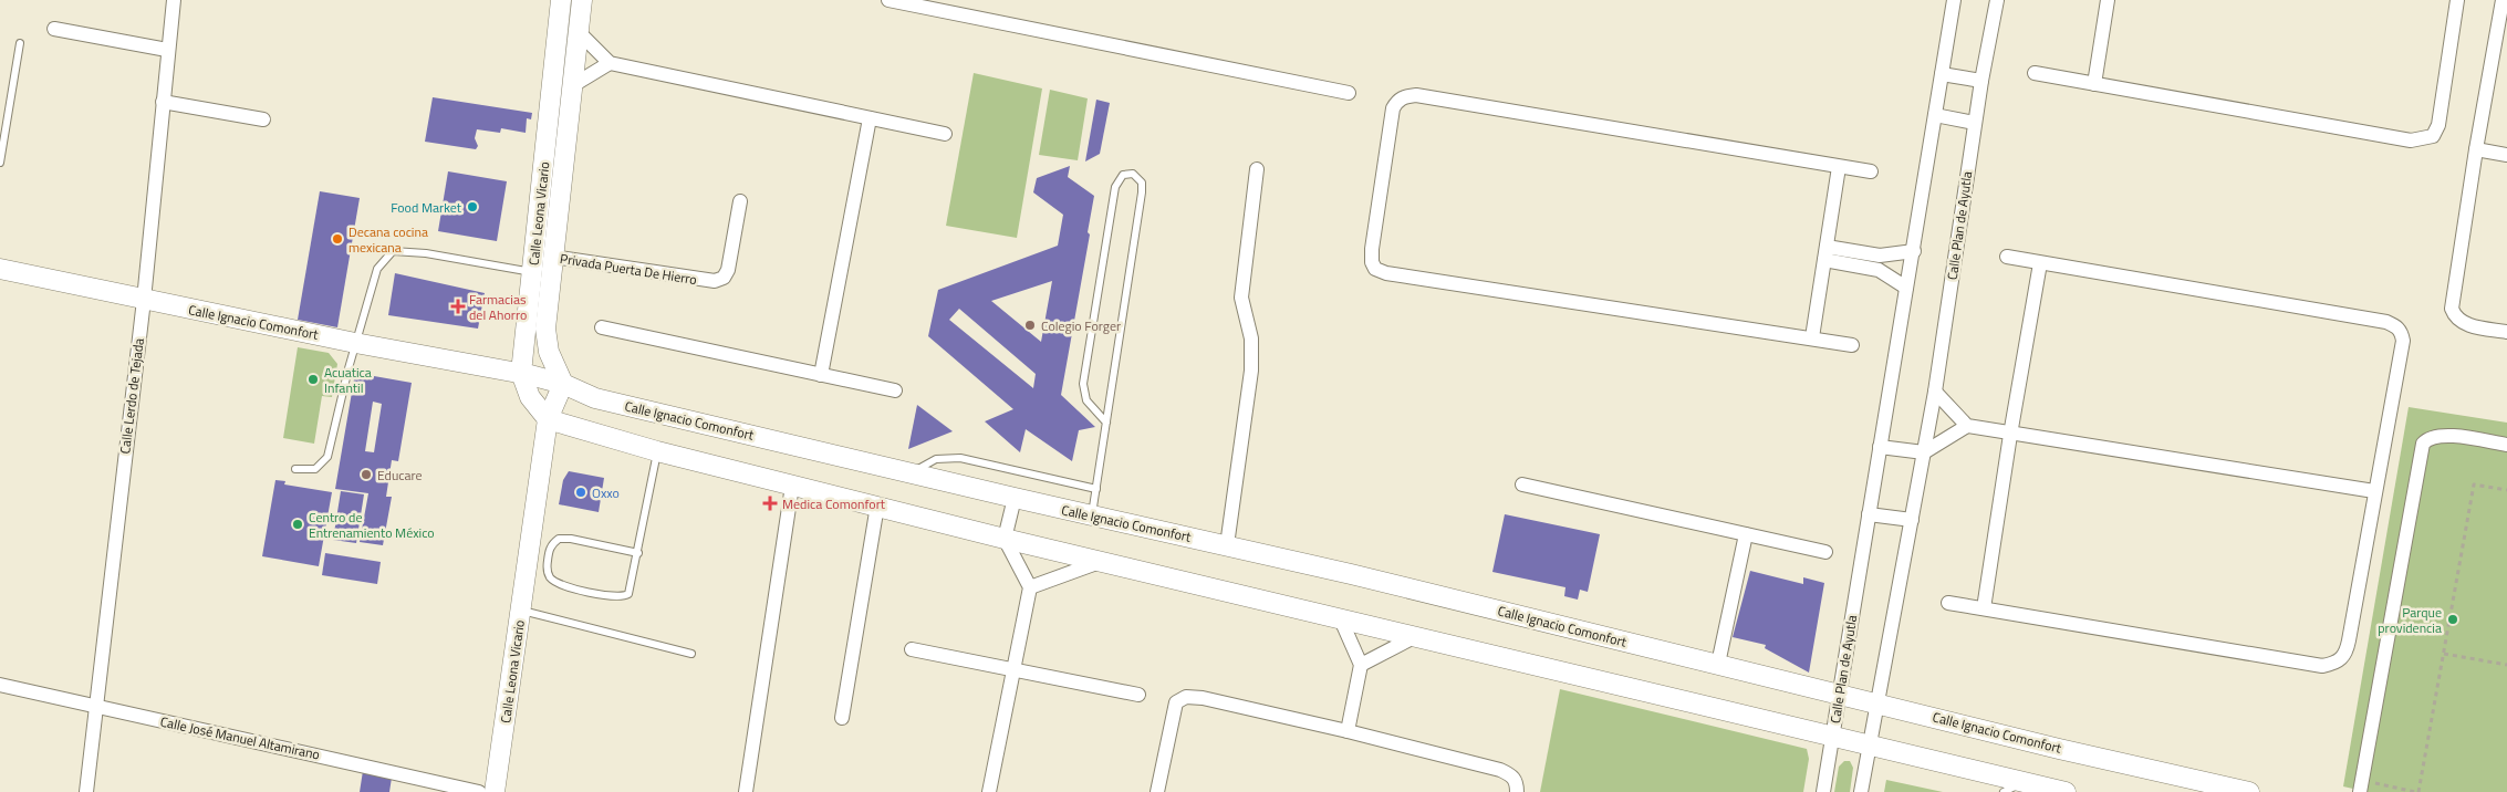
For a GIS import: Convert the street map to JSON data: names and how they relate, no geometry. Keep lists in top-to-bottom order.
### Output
{
  "streets": {
    "main road": ["Calle Leona Vicario", "Calle Ignacio Comonfort"],
    "street": [
      "Calle Plan de Ayutla",
      "Privada Puerta De Hierro",
      "Calle Lerdo de Tejada",
      "Calle José Manuel Altamirano"
    ]
  },
  "crossings": [
    ["Calle Leona Vicario", "Privada Puerta De Hierro"],
    ["Calle Leona Vicario", "Calle Ignacio Comonfort"],
    ["Calle Plan de Ayutla", "Calle Ignacio Comonfort"],
    ["Calle Ignacio Comonfort", "Calle Lerdo de Tejada"],
    ["Calle Lerdo de Tejada", "Calle José Manuel Altamirano"]
  ],
  "places": {
    "other": [
      "Food Market",
      "Decana cocina mexicana",
      "Colegio Forger",
      "Acuatica Infantil",
      "Educare",
      "Oxxo",
      "Centro de Entrenamiento México",
      "Parque providencia"
    ],
    "health": ["Farmacias del Ahorro", "Medica Comonfort"]
  }
}
